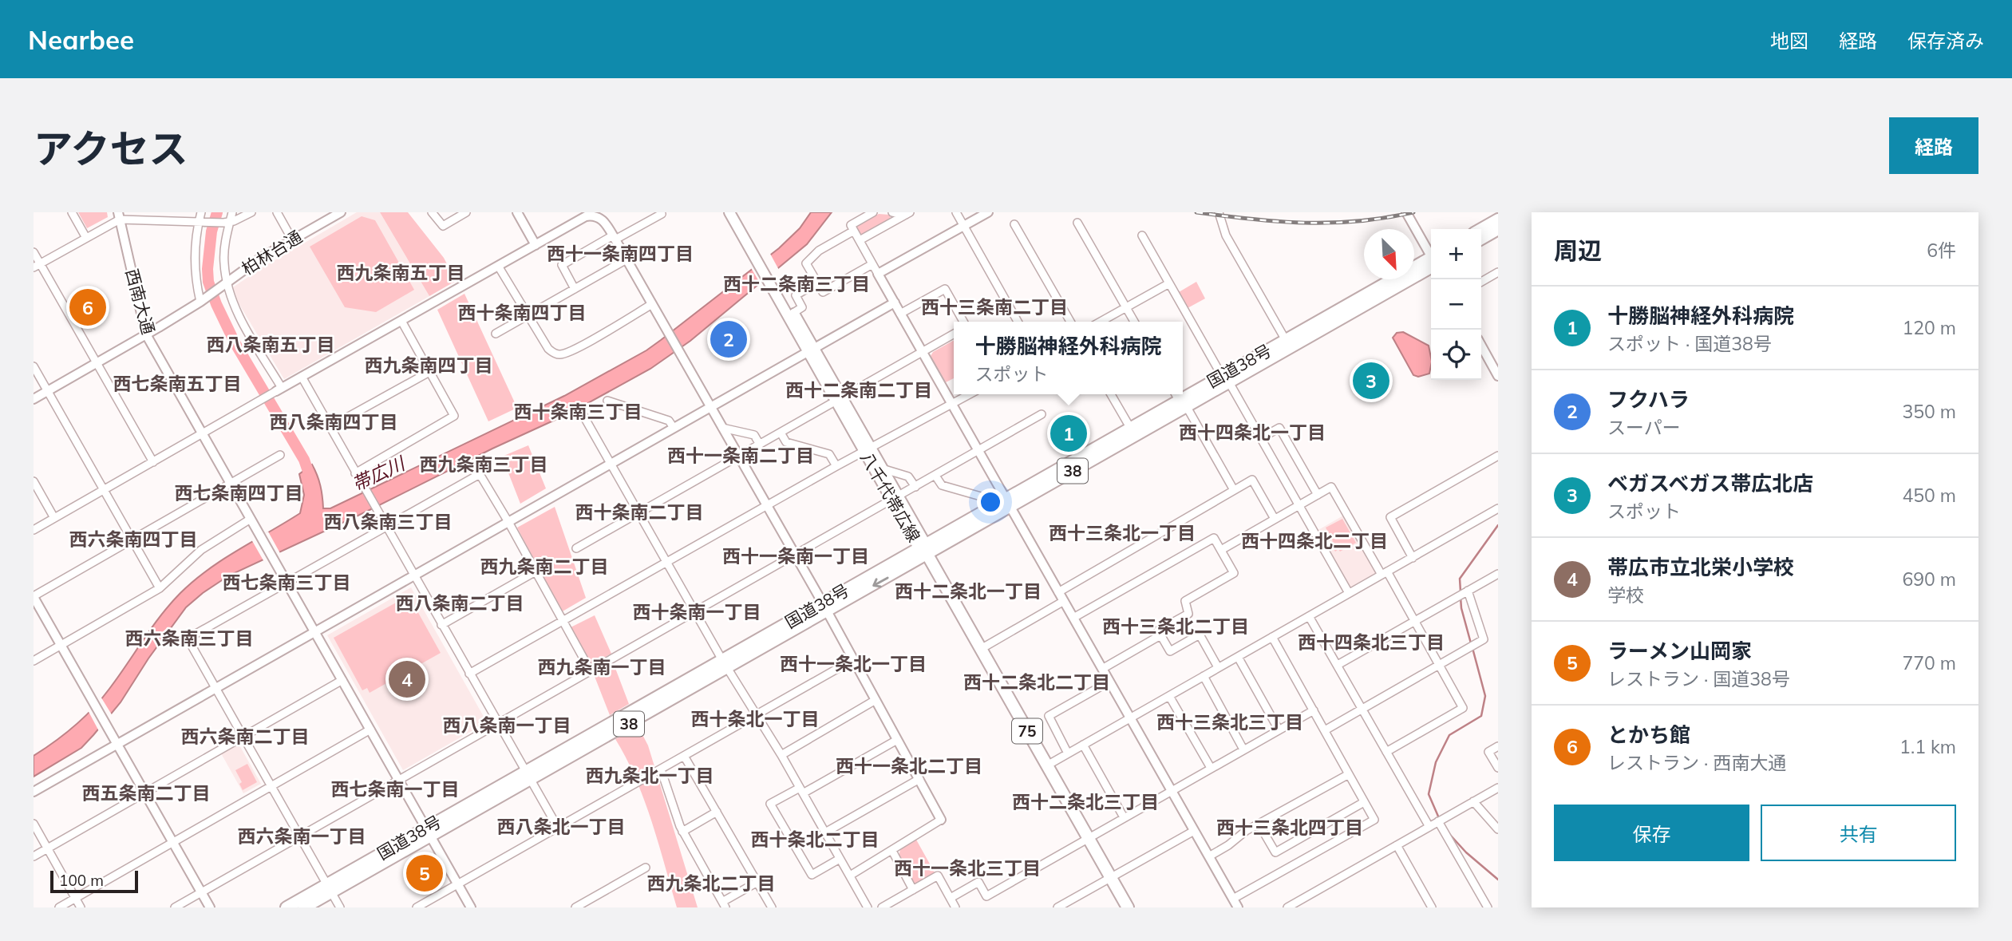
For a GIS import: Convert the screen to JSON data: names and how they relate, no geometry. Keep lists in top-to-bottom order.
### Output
{
  "streets": {
    "main road": [
      "国道38号",
      "38",
      "八千代帯広線",
      "75"
    ],
    "street": ["柏林台通", "西南大通"]
  },
  "crossings": [
    ["柏林台通", "西南大通"],
    ["西南大通", "国道38号"],
    ["国道38号", "八千代帯広線"],
    ["国道38号", "75"],
    ["八千代帯広線", "75"]
  ],
  "districts": [
    "西十一条南四丁目",
    "西九条南五丁目",
    "西十二条南三丁目",
    "西十三条南二丁目",
    "西十条南四丁目",
    "西八条南五丁目",
    "西九条南四丁目",
    "西七条南五丁目",
    "西十二条南二丁目",
    "西十条南三丁目",
    "西八条南四丁目",
    "西十四条北一丁目",
    "西十一条南二丁目",
    "西九条南三丁目",
    "西七条南四丁目",
    "西十条南二丁目",
    "西八条南三丁目",
    "西十三条北一丁目",
    "西六条南四丁目",
    "西十四条北二丁目",
    "西十一条南一丁目",
    "西九条南二丁目",
    "西七条南三丁目",
    "西十二条北一丁目",
    "西八条南二丁目",
    "西十条南一丁目",
    "西十三条北二丁目",
    "西六条南三丁目",
    "西十四条北三丁目",
    "西十一条北一丁目",
    "西九条南一丁目",
    "西十二条北二丁目",
    "西十条北一丁目",
    "西十三条北三丁目",
    "西八条南一丁目",
    "西六条南二丁目",
    "西十一条北二丁目",
    "西九条北一丁目",
    "西七条南一丁目",
    "西五条南二丁目",
    "西十二条北三丁目",
    "西八条北一丁目",
    "西十三条北四丁目",
    "西六条南一丁目",
    "西十条北二丁目",
    "西十一条北三丁目",
    "西九条北二丁目"
  ],
  "water": ["帯広川"],
  "scale_bar": "100 m",
  "north": "bottom right",
  "page": {
    "header": "Nearbee",
    "nav": ["地図", "経路", "保存済み"],
    "title": "アクセス",
    "buttons": [
      "経路",
      ["保存", "共有"]
    ],
    "heading": ["周辺", "6件"],
    "map_buttons": ["+", "−"],
    "list": [
      {
        "mark": "1",
        "name": "十勝脳神経外科病院",
        "note": "スポット · 国道38号",
        "value": "120 m"
      },
      {
        "mark": "2",
        "name": "フクハラ",
        "note": "スーパー",
        "value": "350 m"
      },
      {
        "mark": "3",
        "name": "ベガスベガス帯広北店",
        "note": "スポット",
        "value": "450 m"
      },
      {
        "mark": "4",
        "name": "帯広市立北栄小学校",
        "note": "学校",
        "value": "690 m"
      },
      {
        "mark": "5",
        "name": "ラーメン山岡家",
        "note": "レストラン · 国道38号",
        "value": "770 m"
      },
      {
        "mark": "6",
        "name": "とかち館",
        "note": "レストラン · 西南大通",
        "value": "1.1 km"
      }
    ],
    "pins": [
      "6",
      "2",
      "3",
      "1",
      "4",
      "5"
    ],
    "popup": ["十勝脳神経外科病院", "スポット"],
    "scale": "100 m"
  }
}
